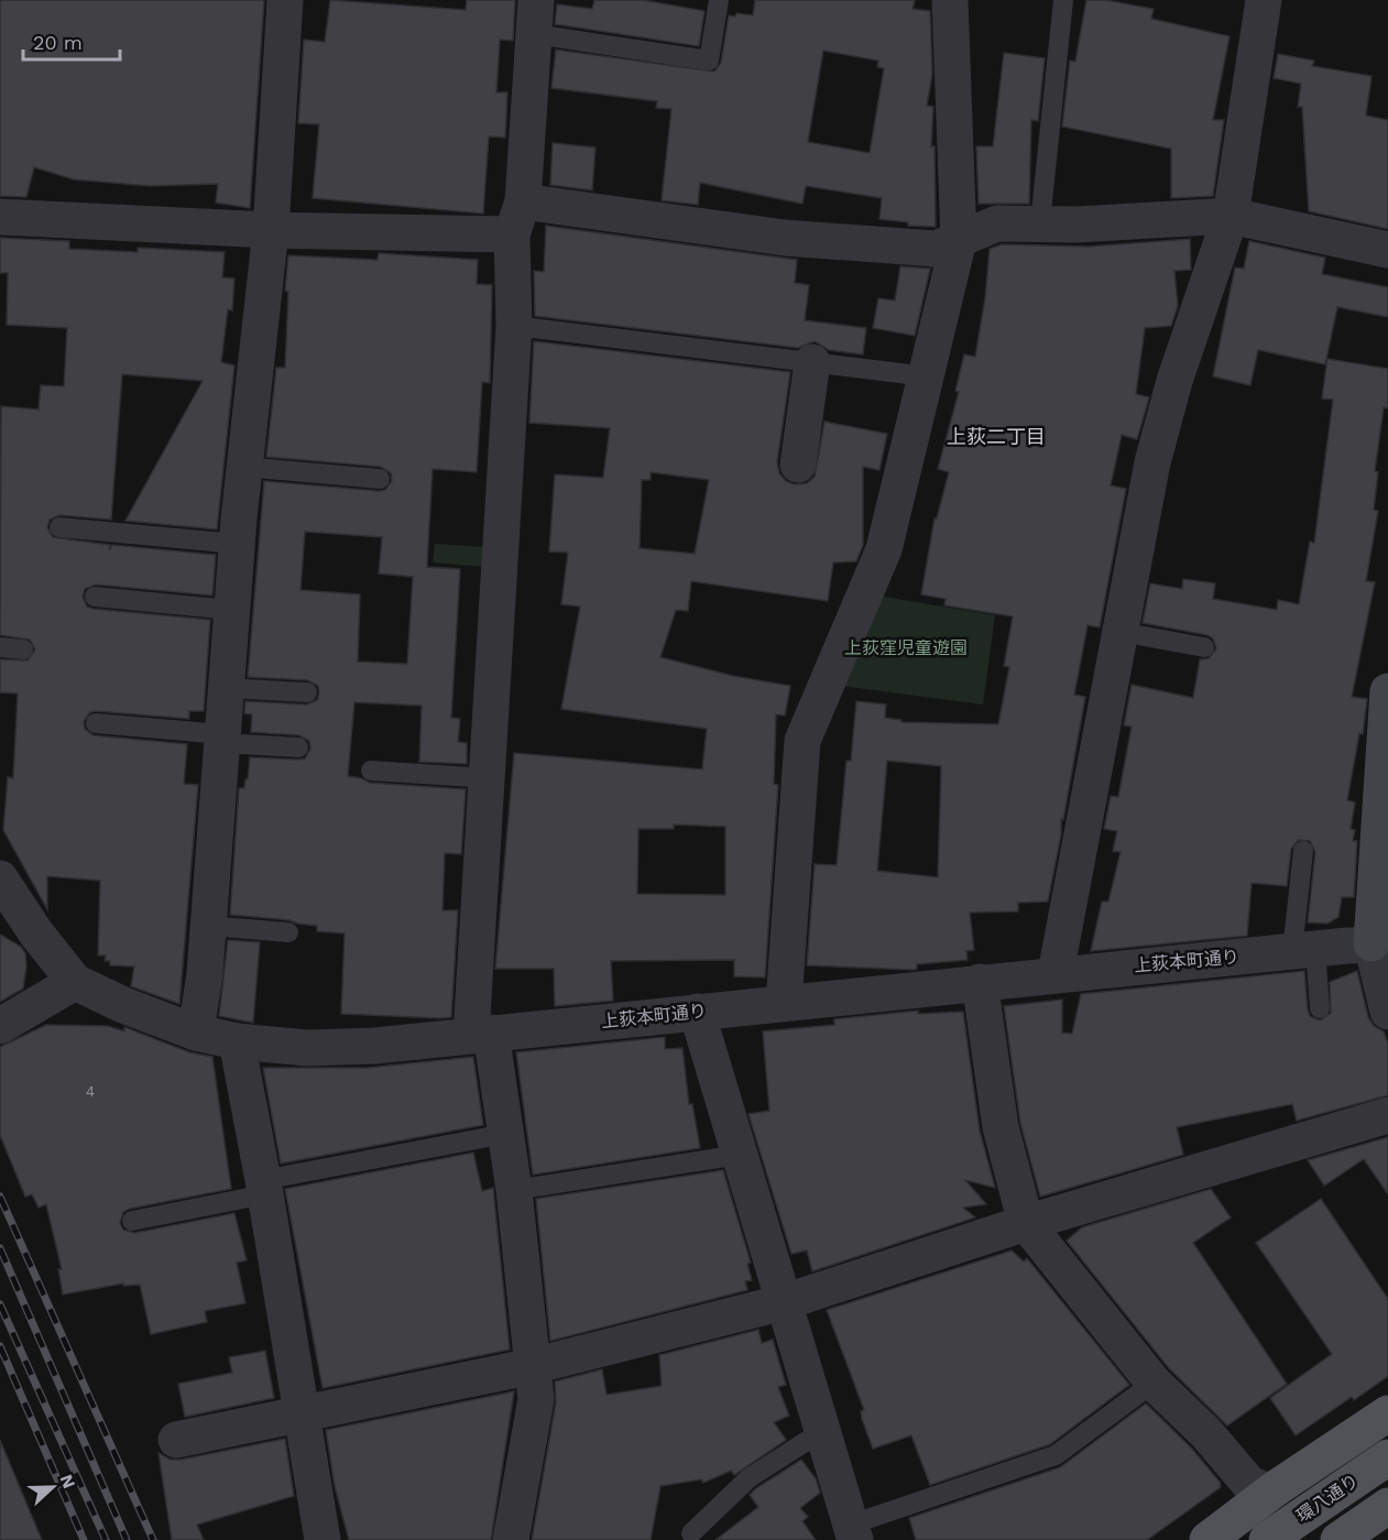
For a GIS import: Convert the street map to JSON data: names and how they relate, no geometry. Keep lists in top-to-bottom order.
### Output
{
  "streets": {
    "main road": ["環八通り"],
    "street": ["上荻本町通り"]
  },
  "districts": ["上荻二丁目"],
  "parks": ["上荻窪児童遊園"],
  "house_numbers": ["4"],
  "scale_bar": "20 m",
  "north": "right"
}
